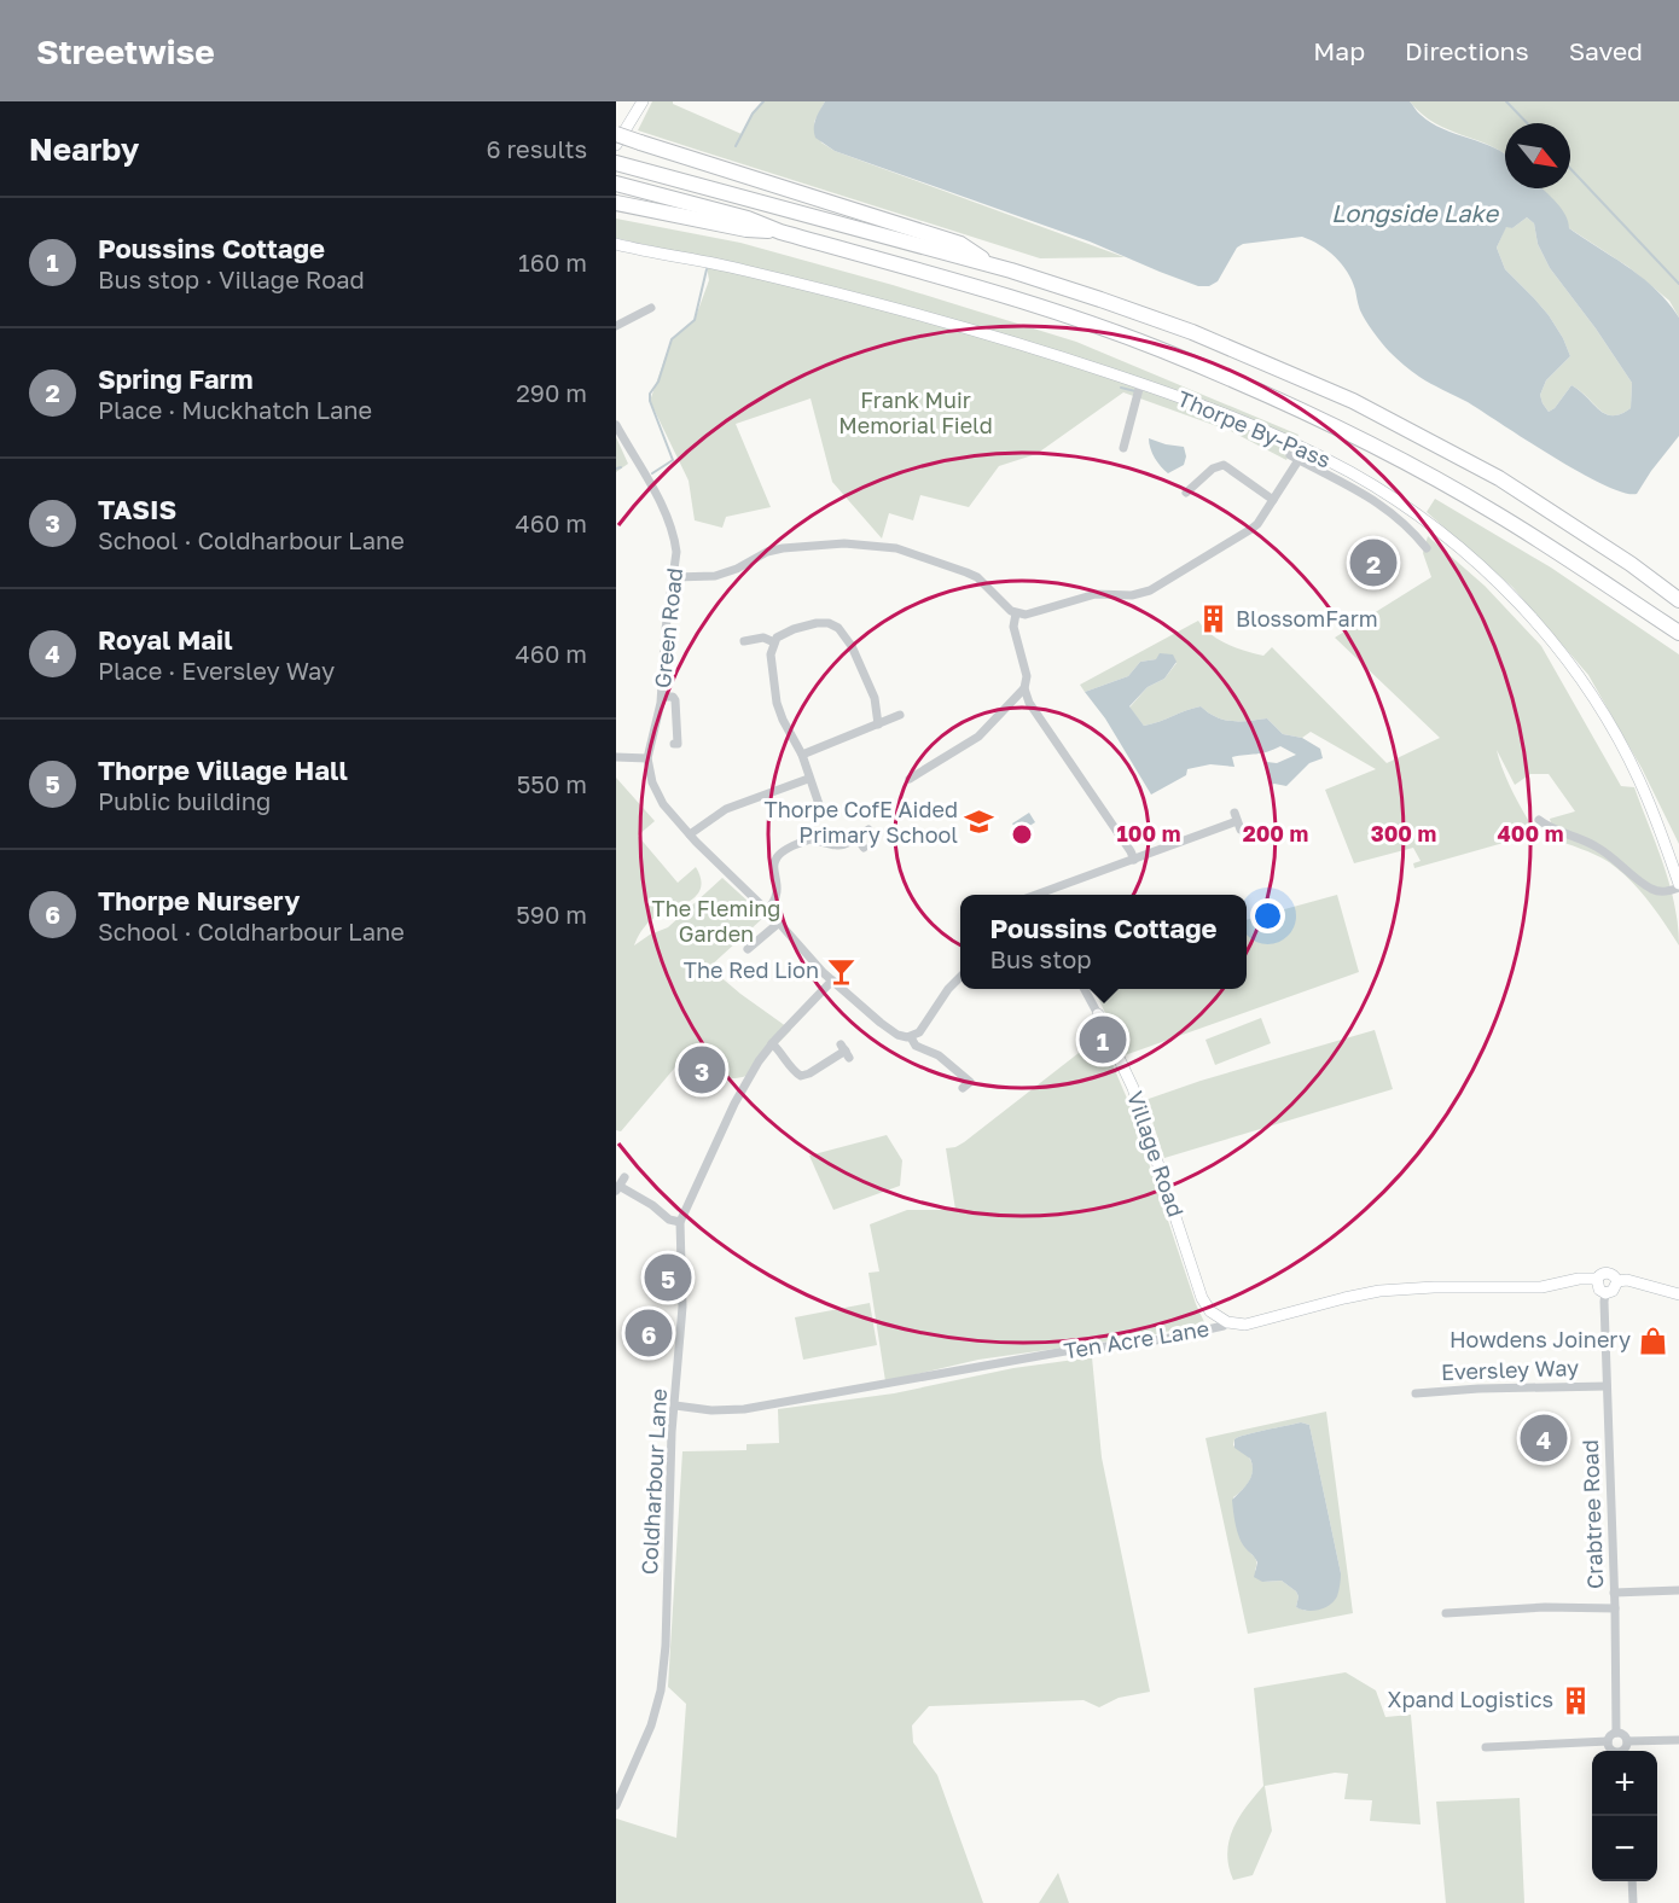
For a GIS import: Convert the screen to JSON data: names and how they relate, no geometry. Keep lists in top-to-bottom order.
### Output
{
  "streets": {
    "main road": ["Thorpe By-Pass", "Village Road", "Ten Acre Lane"],
    "street": [
      "Green Road",
      "Eversley Way",
      "Coldharbour Lane",
      "Crabtree Road"
    ]
  },
  "crossings": [
    ["Village Road", "Ten Acre Lane"],
    ["Ten Acre Lane", "Coldharbour Lane"],
    ["Ten Acre Lane", "Crabtree Road"],
    ["Eversley Way", "Crabtree Road"]
  ],
  "water": ["Longside Lake"],
  "parks": ["Frank Muir Memorial Field", "The Fleming Garden"],
  "places": {
    "building": ["BlossomFarm", "Xpand Logistics"],
    "school or university": ["Thorpe CofE Aided Primary School"],
    "bar": ["The Red Lion"],
    "shop": ["Howdens Joinery"]
  },
  "north": "bottom right",
  "page": {
    "header": "Streetwise",
    "nav": ["Map", "Directions", "Saved"],
    "heading": ["Nearby", "6 results"],
    "list": [
      {
        "mark": "1",
        "name": "Poussins Cottage",
        "note": "Bus stop · Village Road",
        "value": "160 m"
      },
      {
        "mark": "2",
        "name": "Spring Farm",
        "note": "Place · Muckhatch Lane",
        "value": "290 m"
      },
      {
        "mark": "3",
        "name": "TASIS",
        "note": "School · Coldharbour Lane",
        "value": "460 m"
      },
      {
        "mark": "4",
        "name": "Royal Mail",
        "note": "Place · Eversley Way",
        "value": "460 m"
      },
      {
        "mark": "5",
        "name": "Thorpe Village Hall",
        "note": "Public building",
        "value": "550 m"
      },
      {
        "mark": "6",
        "name": "Thorpe Nursery",
        "note": "School · Coldharbour Lane",
        "value": "590 m"
      }
    ],
    "pins": [
      "2",
      "1",
      "3",
      "5",
      "6",
      "4"
    ],
    "popup": ["Poussins Cottage", "Bus stop"],
    "map_buttons": ["+", "−"]
  },
  "rings": [
    "100 m",
    "200 m",
    "300 m",
    "400 m"
  ]
}
